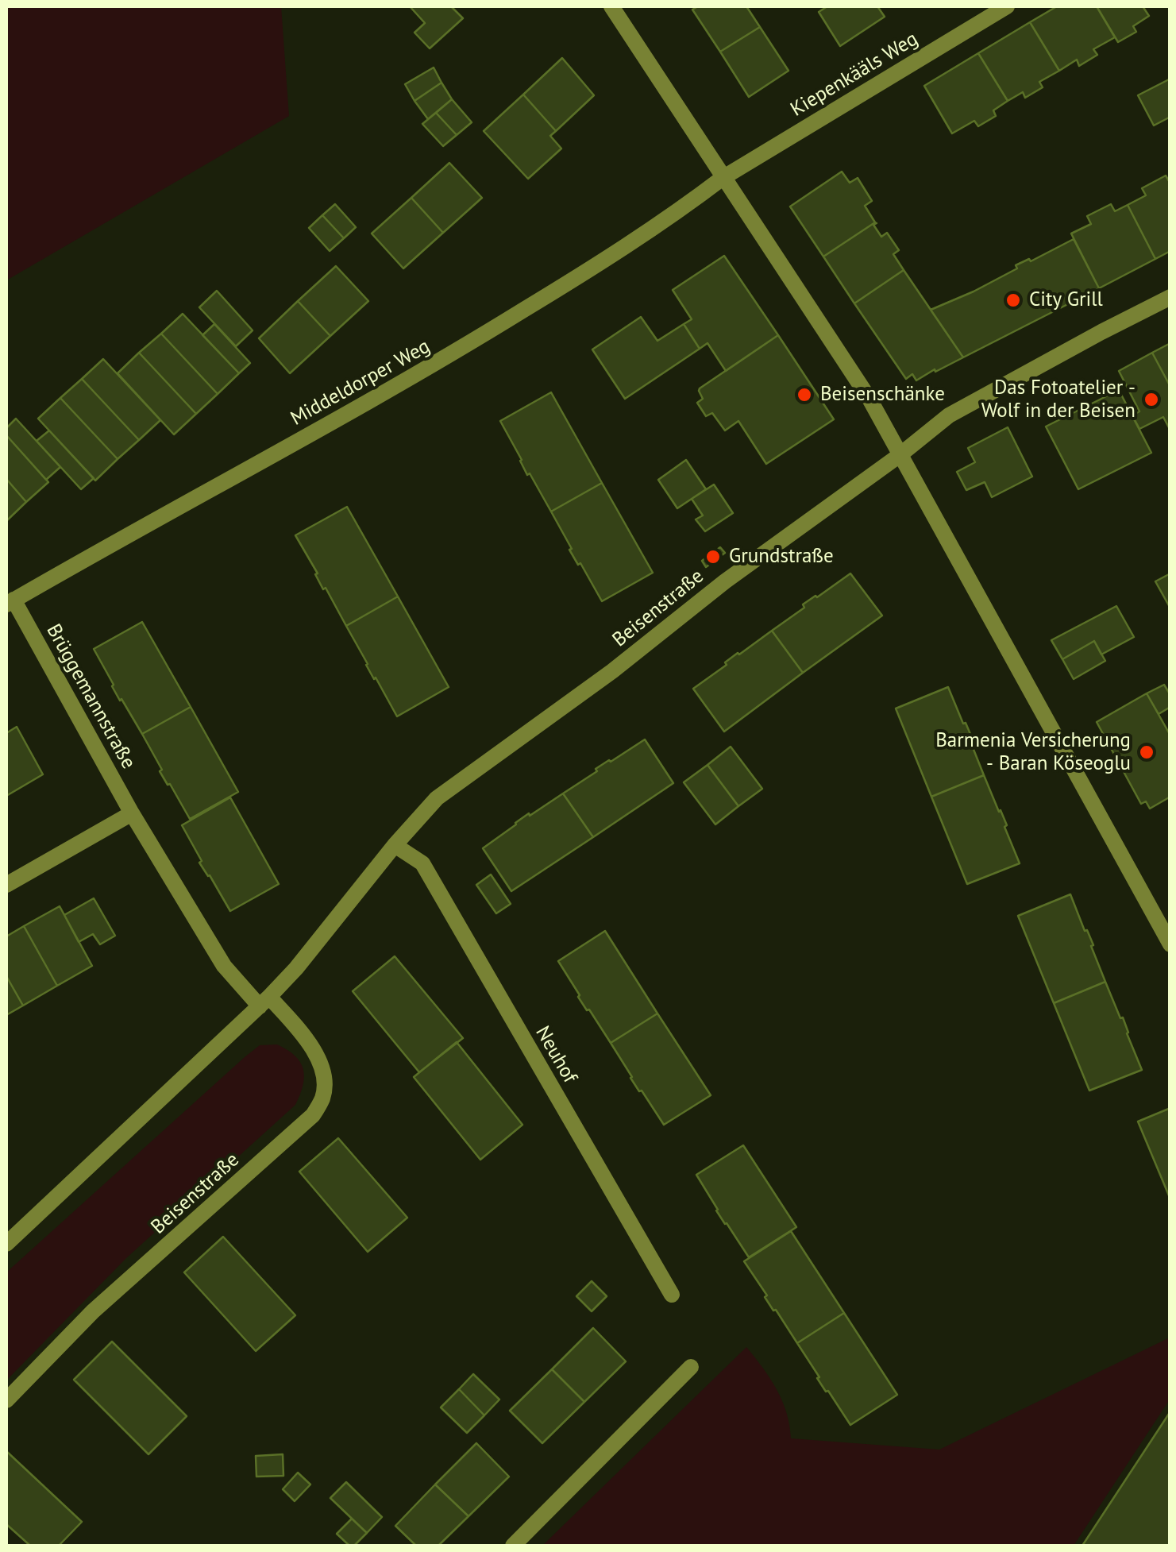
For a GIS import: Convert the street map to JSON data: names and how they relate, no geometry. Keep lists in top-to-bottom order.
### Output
{
  "streets": {
    "street": [
      "Kiepenkääls Weg",
      "Middeldorper Weg",
      "Beisenstraße",
      "Brüggemannstraße",
      "Neuhof"
    ]
  },
  "crossings": [
    ["Kiepenkääls Weg", "Middeldorper Weg"],
    ["Middeldorper Weg", "Brüggemannstraße"],
    ["Beisenstraße", "Brüggemannstraße"],
    ["Beisenstraße", "Neuhof"]
  ],
  "places": [
    "City Grill",
    "Beisenschänke",
    "Das Fotoatelier - Wolf in der Beisen",
    "Grundstraße",
    "Barmenia Versicherung - Baran Köseoglu"
  ]
}
